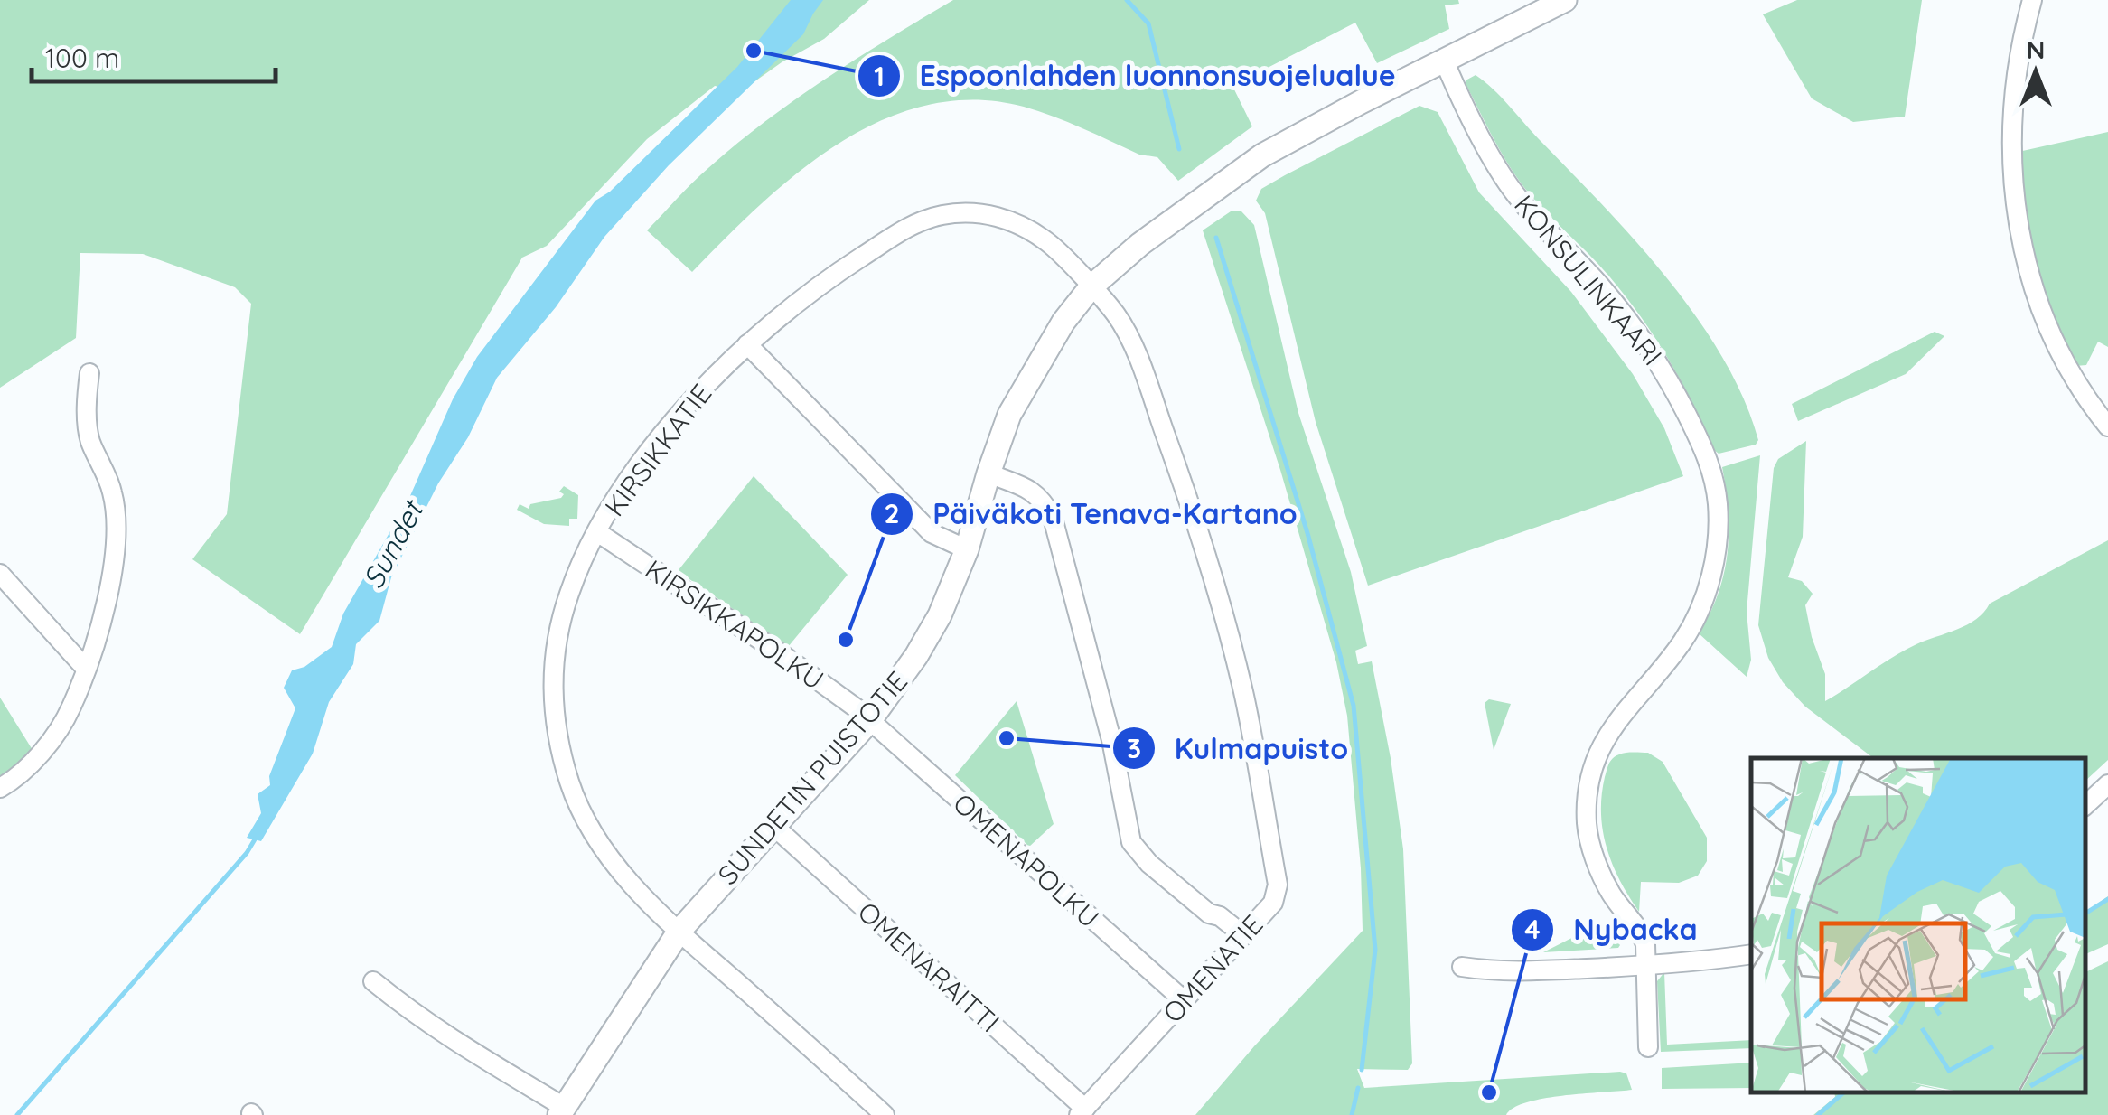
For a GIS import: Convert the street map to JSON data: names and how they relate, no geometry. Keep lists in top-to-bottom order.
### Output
{
  "streets": {
    "street": [
      "KONSULINKAARI",
      "KIRSIKKATIE",
      "KIRSIKKAPOLKU",
      "SUNDETIN PUISTOTIE",
      "OMENAPOLKU",
      "OMENARAITTI",
      "OMENATIE"
    ]
  },
  "crossings": [
    ["KONSULINKAARI", "SUNDETIN PUISTOTIE"],
    ["KIRSIKKATIE", "KIRSIKKAPOLKU"],
    ["KIRSIKKATIE", "SUNDETIN PUISTOTIE"],
    ["KIRSIKKATIE", "OMENATIE"],
    ["KIRSIKKAPOLKU", "SUNDETIN PUISTOTIE"],
    ["KIRSIKKAPOLKU", "OMENAPOLKU"],
    ["SUNDETIN PUISTOTIE", "OMENAPOLKU"],
    ["SUNDETIN PUISTOTIE", "OMENARAITTI"],
    ["SUNDETIN PUISTOTIE", "OMENATIE"],
    ["OMENAPOLKU", "OMENATIE"],
    ["OMENARAITTI", "OMENATIE"]
  ],
  "water": ["Sundet"],
  "places": [
    "Espoonlahden luonnonsuojelualue",
    "Päiväkoti Tenava-Kartano",
    "Kulmapuisto",
    "Nybacka"
  ],
  "scale_bar": "100 m",
  "north": "top"
}
